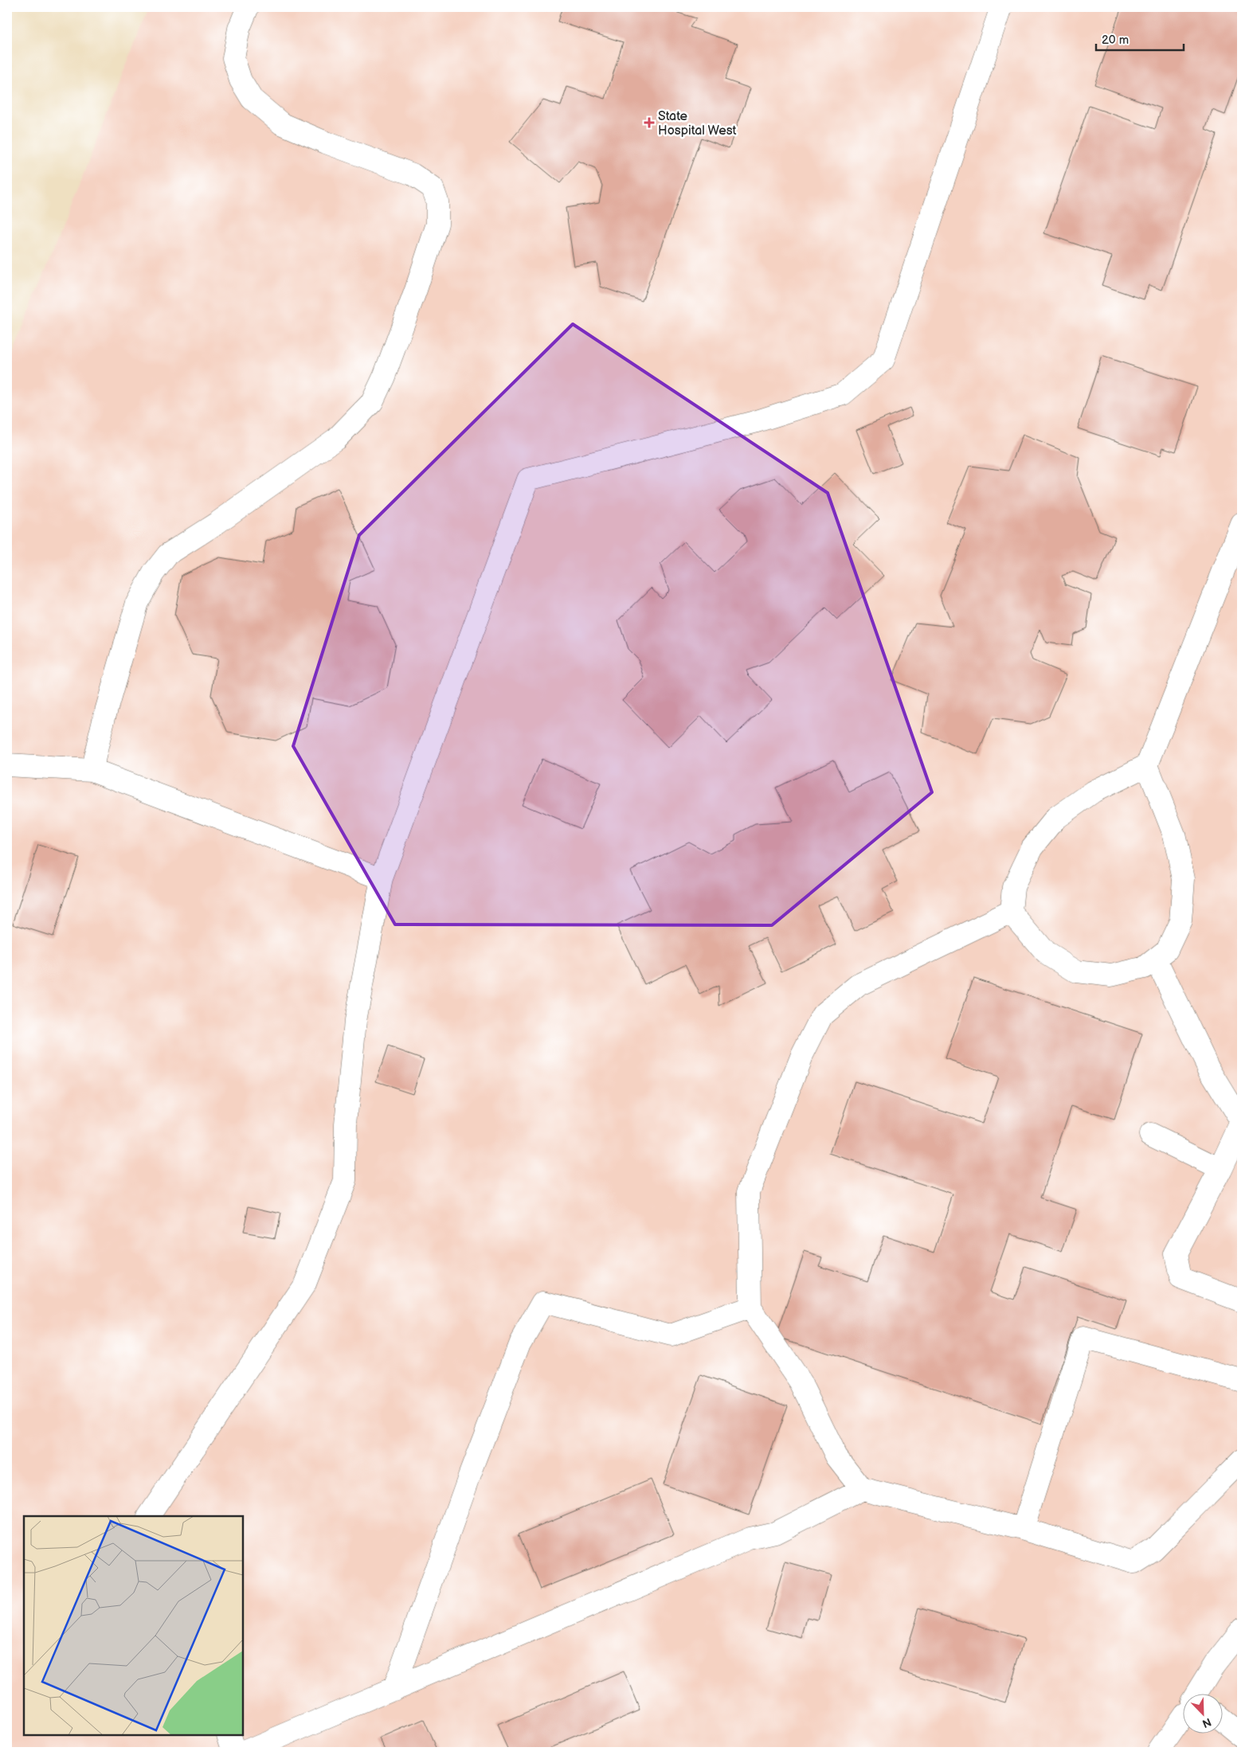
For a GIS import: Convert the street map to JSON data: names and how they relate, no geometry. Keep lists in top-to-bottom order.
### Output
{
  "places": {
    "health": ["State Hospital West"]
  },
  "scale_bar": "20 m",
  "north": "bottom right"
}
